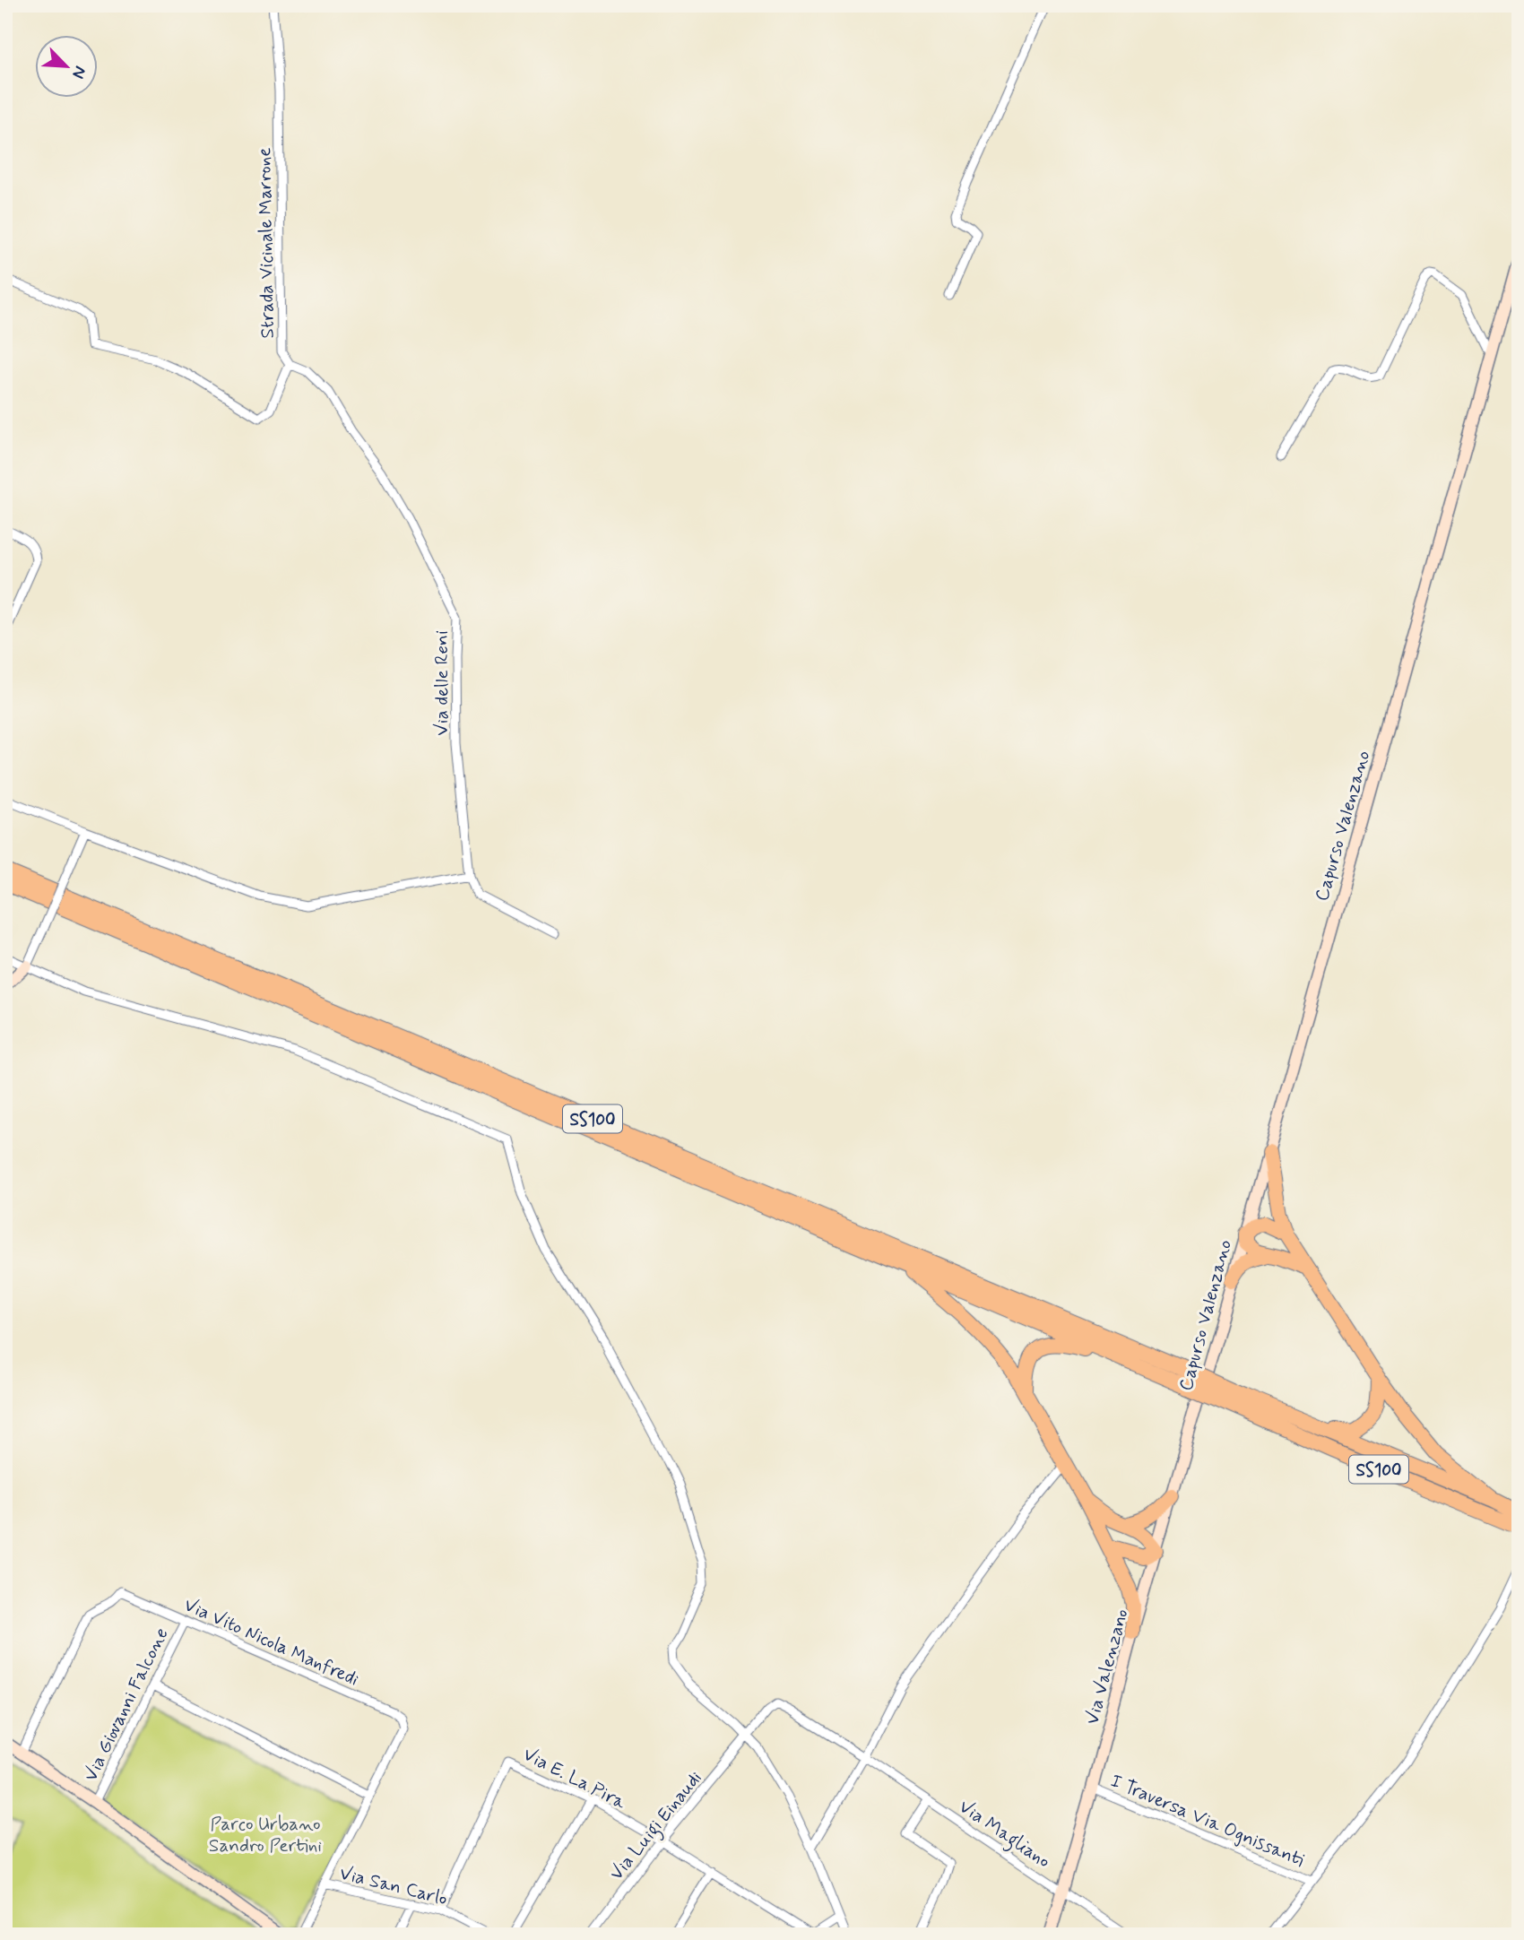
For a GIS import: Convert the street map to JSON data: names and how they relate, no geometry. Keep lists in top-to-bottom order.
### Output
{
  "streets": {
    "highway": ["SS100"],
    "street": [
      "Strada Vicinale Marrone",
      "Via delle Reni",
      "Capurso Valenzano",
      "Via Vito Nicola Manfredi",
      "Via Valenzano",
      "Via Giovanni Falcone",
      "Via E. La Pira",
      "I Traversa Via Ognissanti",
      "Via Luigi Einaudi",
      "Via Magliano",
      "Via San Carlo"
    ]
  },
  "crossings": [
    ["Strada Vicinale Marrone", "Via delle Reni"],
    ["Capurso Valenzano", "SS100"],
    ["Capurso Valenzano", "Via Valenzano"],
    ["SS100", "Via Valenzano"],
    ["Via Vito Nicola Manfredi", "Via Giovanni Falcone"],
    ["Via Valenzano", "I Traversa Via Ognissanti"],
    ["Via Valenzano", "Via Magliano"],
    ["Via E. La Pira", "Via Luigi Einaudi"],
    ["Via E. La Pira", "Via San Carlo"],
    ["Via Luigi Einaudi", "Via Magliano"]
  ],
  "parks": ["Parco Urbano Sandro Pertini"],
  "north": "bottom right"
}
